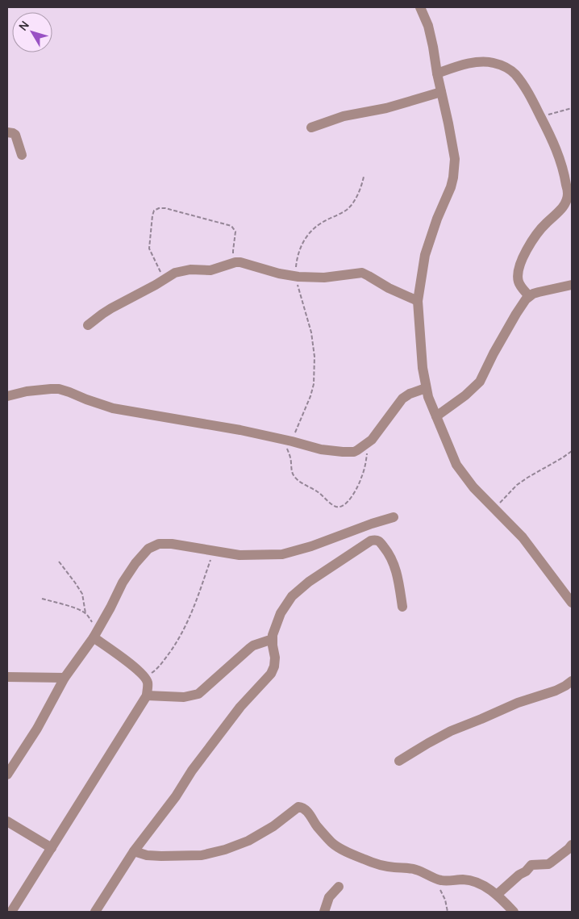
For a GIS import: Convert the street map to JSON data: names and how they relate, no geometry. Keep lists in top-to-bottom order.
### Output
{
  "north": "top left"
}
